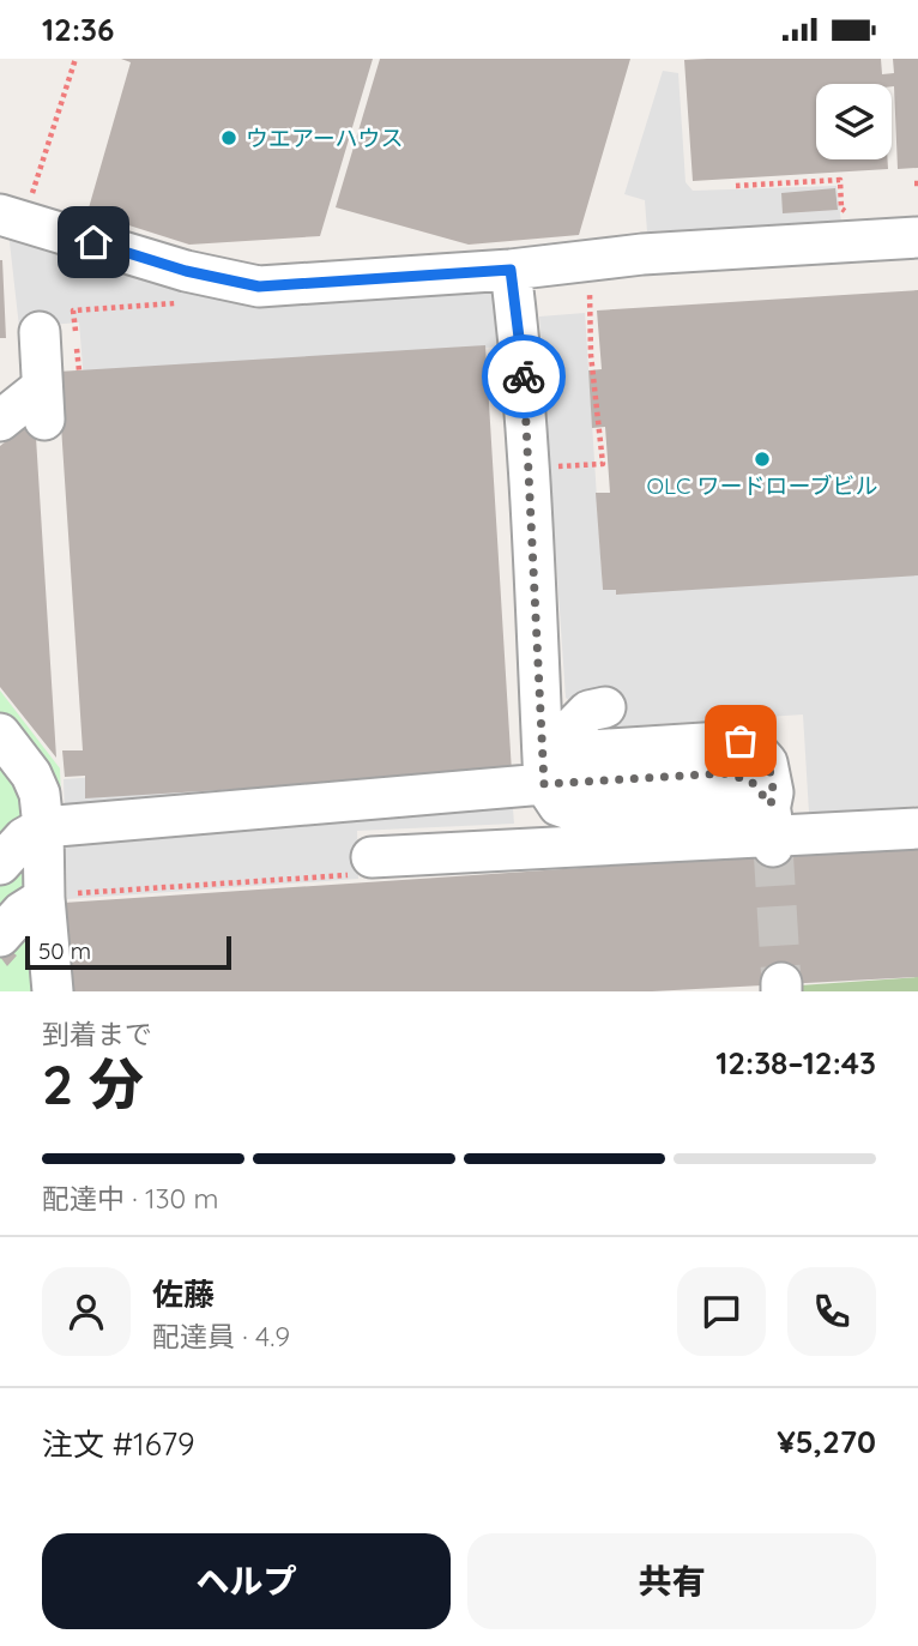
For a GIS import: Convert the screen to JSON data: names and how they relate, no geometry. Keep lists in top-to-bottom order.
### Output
{
  "places": ["ウエアーハウス", "OLC ワードローブビル"],
  "scale_bar": "50 m",
  "page": {
    "status": "12:36",
    "scale": "50 m",
    "heading": ["2 分", "到着まで", "12:38–12:43"],
    "panel": [
      "佐藤",
      "配達員 · 4.9",
      "注文 #1679",
      "¥5,270"
    ],
    "bar": "配達中 · 130 m",
    "buttons": ["ヘルプ", "共有"]
  }
}
